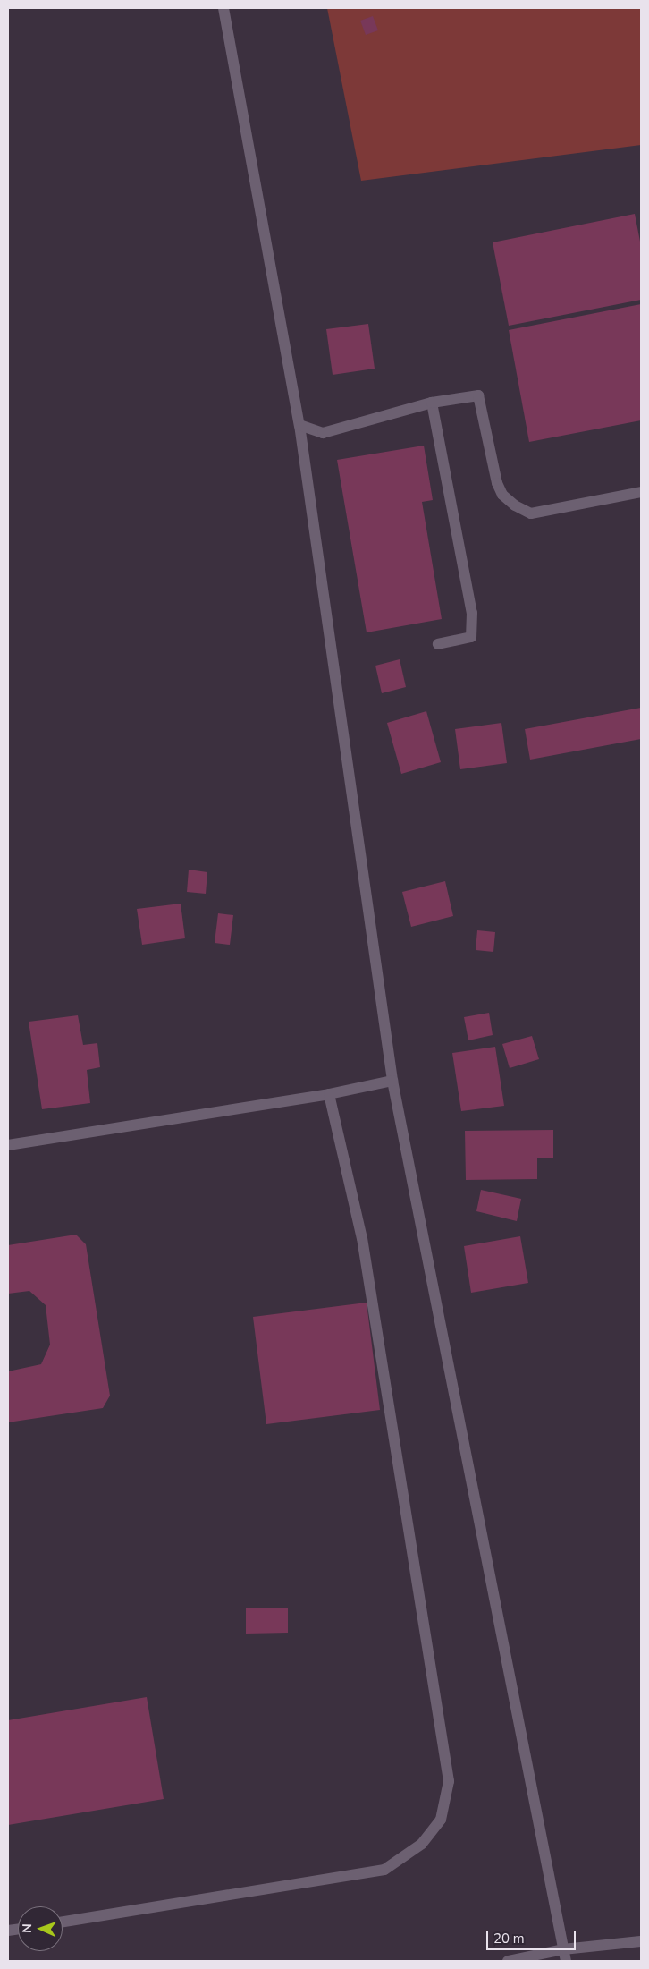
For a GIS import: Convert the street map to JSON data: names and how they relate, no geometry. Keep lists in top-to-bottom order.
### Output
{
  "scale_bar": "20 m",
  "north": "left"
}
